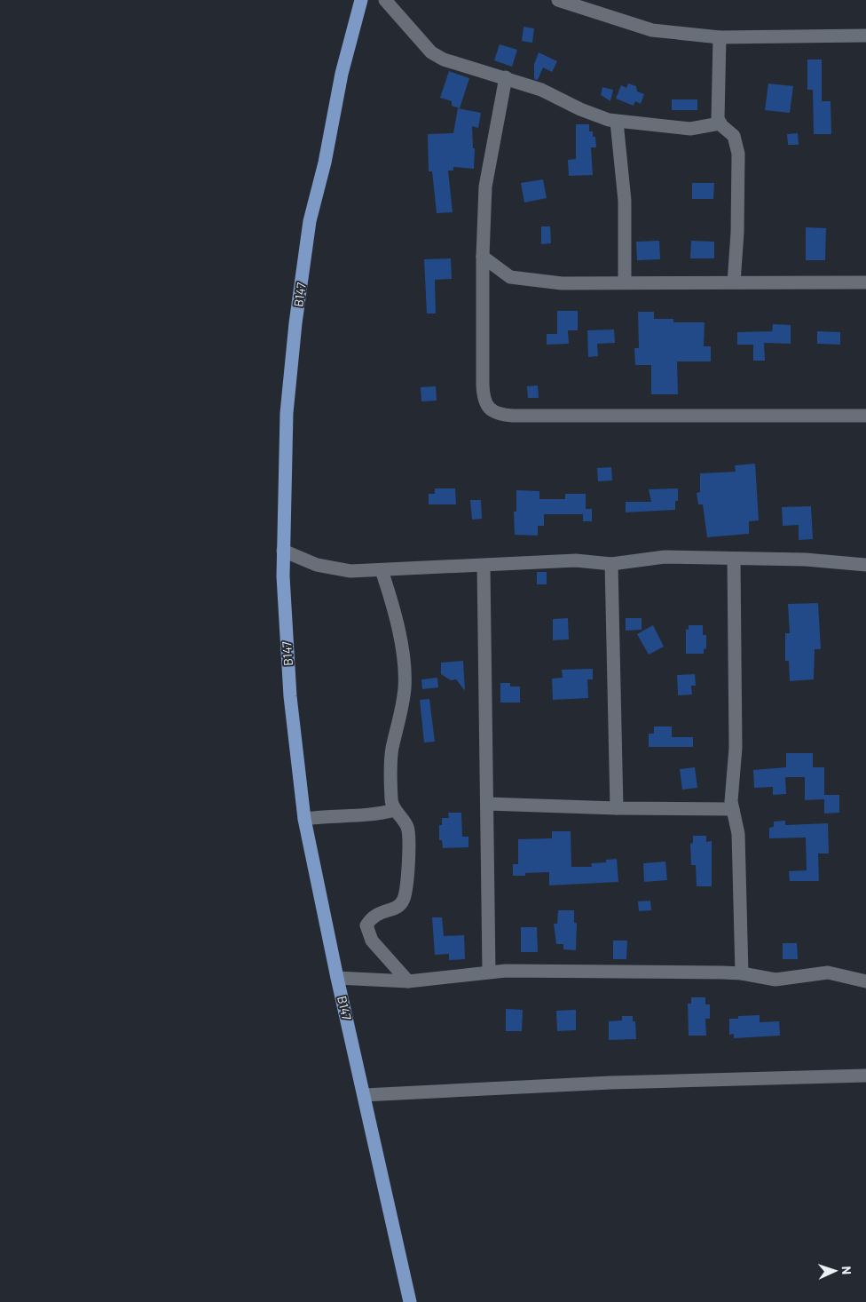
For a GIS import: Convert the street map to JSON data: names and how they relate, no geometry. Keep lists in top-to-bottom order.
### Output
{
  "streets": {
    "main road": ["B147"]
  },
  "north": "right"
}
